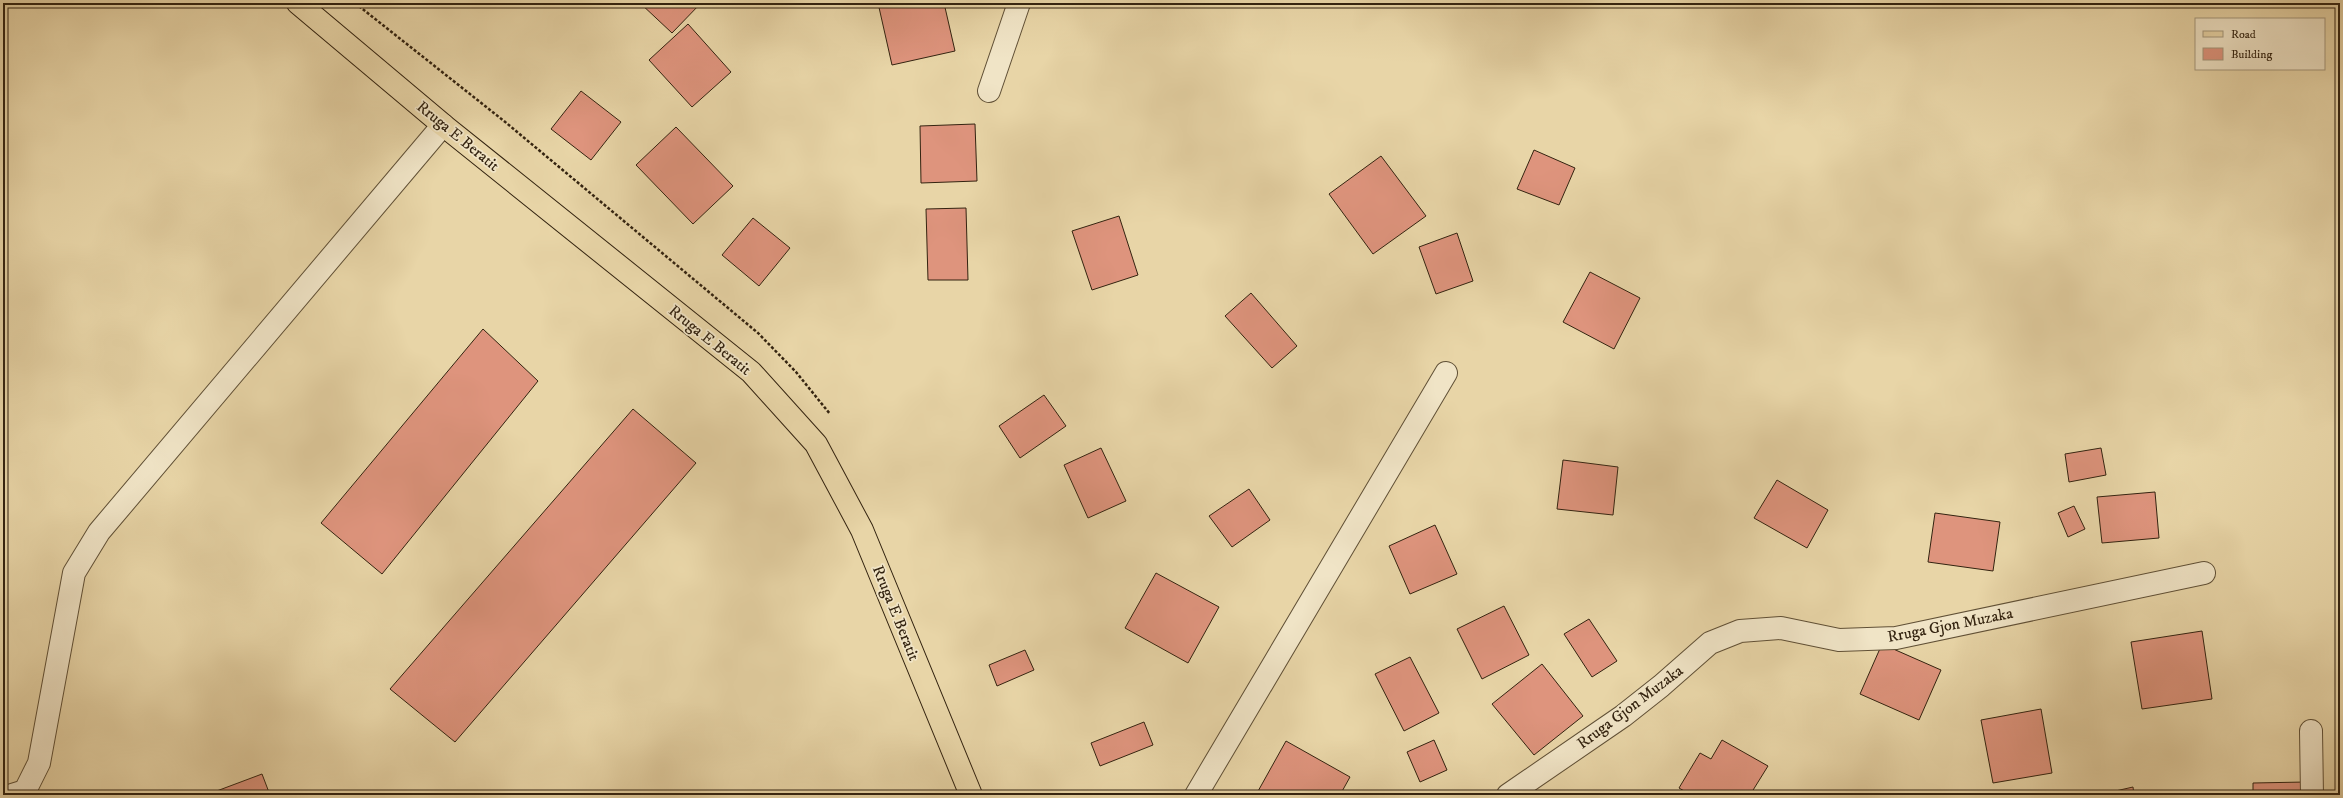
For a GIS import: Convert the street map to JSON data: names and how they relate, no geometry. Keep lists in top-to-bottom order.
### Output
{
  "streets": {
    "main road": ["Rruga E Beratit"],
    "street": ["Rruga Gjon Muzaka"]
  },
  "legend": ["Road", "Building"]
}
